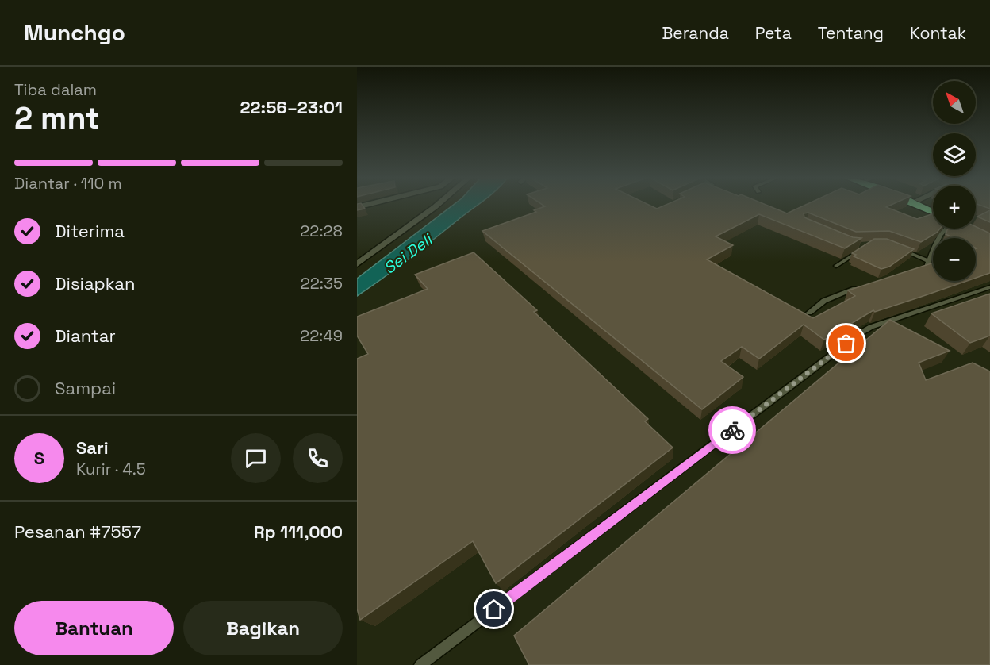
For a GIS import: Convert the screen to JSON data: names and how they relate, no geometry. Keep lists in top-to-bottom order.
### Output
{
  "water": ["Sei Deli"],
  "north": "top left",
  "page": {
    "header": "Munchgo",
    "nav": [
      "Beranda",
      "Peta",
      "Tentang",
      "Kontak"
    ],
    "heading": ["2 mnt", "Tiba dalam", "22:56–23:01"],
    "panel": [
      "Sari",
      "Kurir · 4.5",
      "Pesanan #7557",
      "Rp 111,000"
    ],
    "map_buttons": ["+", "−"],
    "bar": "Diantar · 110 m",
    "list": [
      ["Diterima", "22:28"],
      ["Disiapkan", "22:35"],
      ["Diantar", "22:49"],
      "Sampai"
    ],
    "round": "S",
    "buttons": ["Bantuan", "Bagikan"]
  }
}
